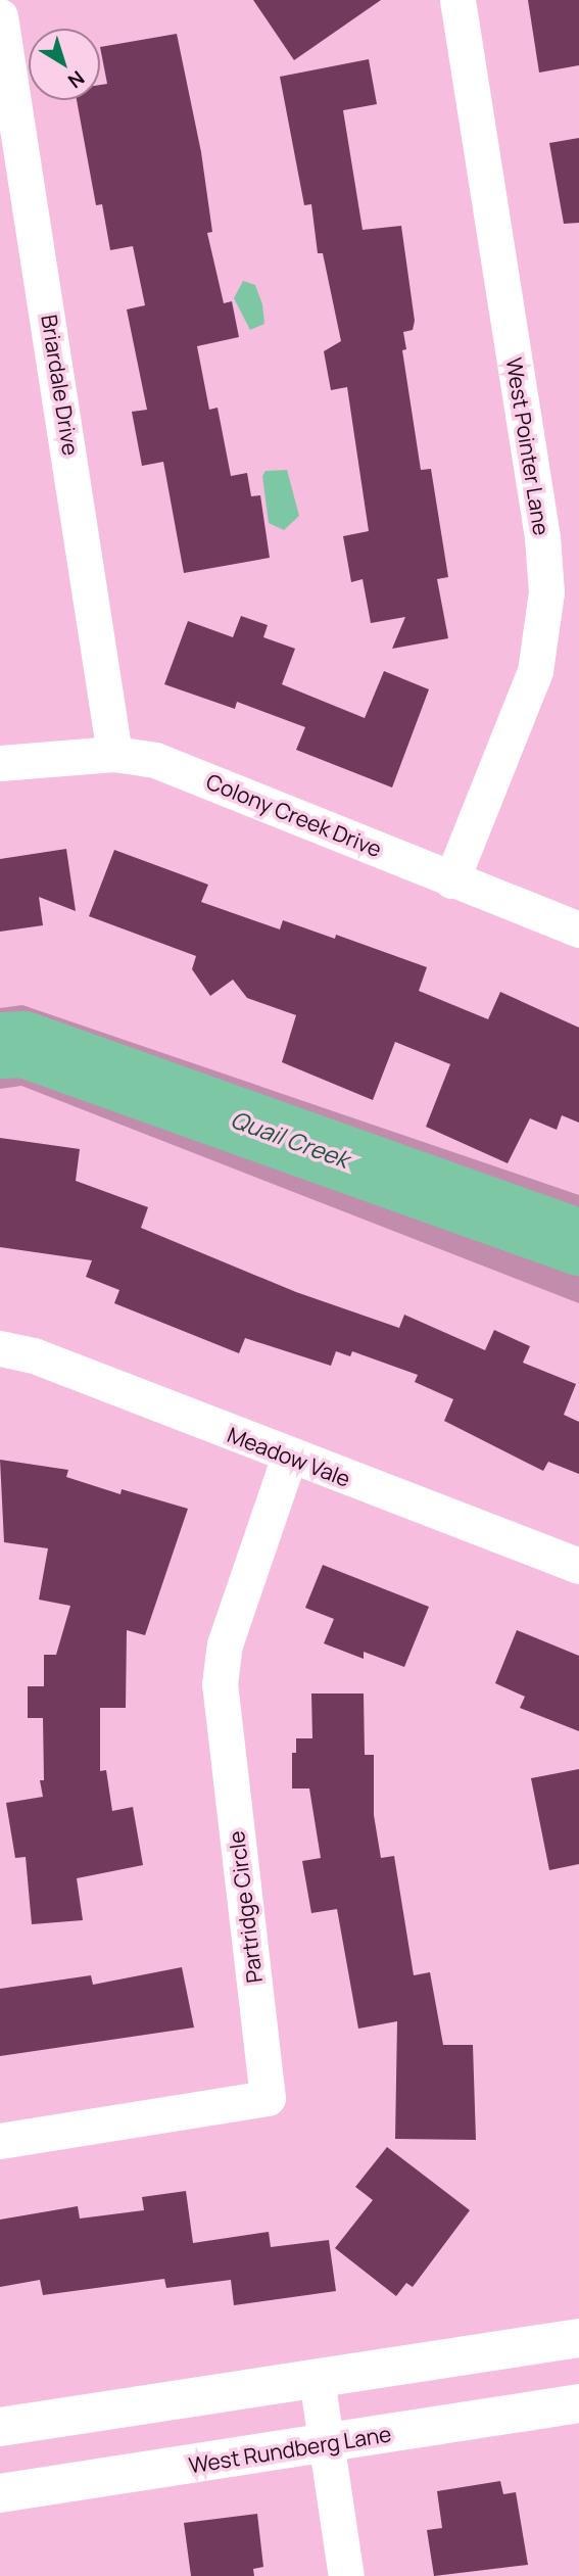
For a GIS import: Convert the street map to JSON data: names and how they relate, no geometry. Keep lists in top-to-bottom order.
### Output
{
  "streets": {
    "main road": ["West Rundberg Lane"],
    "street": [
      "Briardale Drive",
      "West Pointer Lane",
      "Colony Creek Drive",
      "Meadow Vale",
      "Partridge Circle"
    ]
  },
  "crossings": [
    ["Briardale Drive", "Colony Creek Drive"],
    ["West Pointer Lane", "Colony Creek Drive"],
    ["Meadow Vale", "Partridge Circle"]
  ],
  "water": ["Quail Creek"],
  "north": "bottom right"
}
